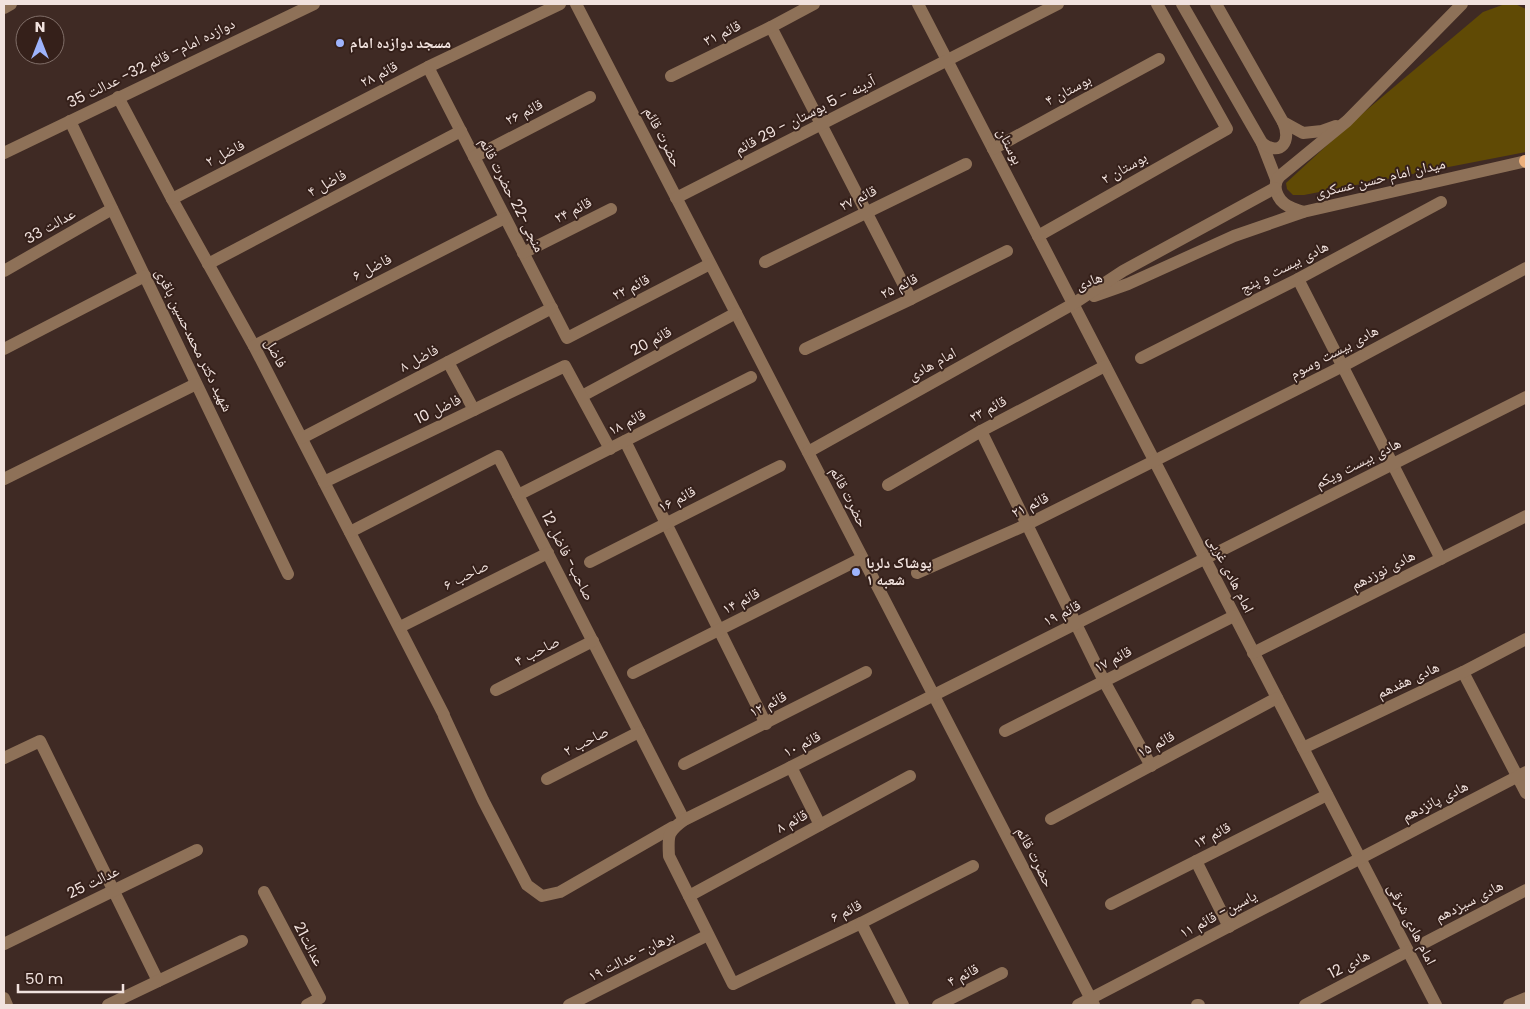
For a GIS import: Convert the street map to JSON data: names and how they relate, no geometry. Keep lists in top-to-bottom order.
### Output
{
  "streets": {
    "street": [
      "قائم ۳۱",
      "دوازده امام- قائم 32- عدالت 35",
      "قائم ۲۸",
      "بوستان ۴",
      "قائم ۲۶",
      "آدینه - 5 بوستان - 29 قائم",
      "حضرت قائم",
      "بوستان",
      "فاضل ۲",
      "بوستان ۲",
      "میدان امام حسن عسکری",
      "فاضل ۴",
      "منجی-22 حضرت قائم",
      "قائم ۲۷",
      "قائم ۲۴",
      "عدالت 33",
      "فاضل ۶",
      "هادی بیست و پنج",
      "هادی",
      "قائم ۲۵",
      "قائم ۲۲",
      "شهید دکتر محمدحسین باقری",
      "قائم 20",
      "هادی بیست وسوم",
      "فاضل",
      "فاضل ۸",
      "امام هادی",
      "فاضل 10",
      "قائم ۲۳",
      "قائم ۱۸",
      "هادی بیست ویکم",
      "قائم ۱۶",
      "قائم ۲۱",
      "صاحب- فاضل 12",
      "هادی نوزدهم",
      "امام هادی غربی",
      "صاحب ۶",
      "قائم ۱۴",
      "قائم ۱۹",
      "صاحب ۴",
      "قائم ۱۷",
      "هادی هفدهم",
      "قائم ۱۲",
      "صاحب ۲",
      "قائم ۱۰",
      "قائم ۱۵",
      "هادی پانزدهم",
      "قائم ۸",
      "قائم ۱۳",
      "عدالت 25",
      "هادی سیزدهم",
      "قائم ۶",
      "یاسین- قائم ۱۱",
      "امام هادی شرقی",
      "21عدالت",
      "برهان- عدالت ۱۹",
      "12 هادی",
      "قائم ۴"
    ]
  },
  "crossings": [
    ["دوازده امام- قائم 32- عدالت 35", "شهید دکتر محمدحسین باقری"],
    ["دوازده امام- قائم 32- عدالت 35", "فاضل"],
    ["قائم ۲۸", "فاضل ۲"],
    ["قائم ۲۸", "منجی-22 حضرت قائم"],
    ["بوستان ۴", "بوستان"],
    ["قائم ۲۶", "منجی-22 حضرت قائم"],
    ["آدینه - 5 بوستان - 29 قائم", "حضرت قائم"],
    ["آدینه - 5 بوستان - 29 قائم", "بوستان"],
    ["حضرت قائم", "قائم ۲۲"],
    ["حضرت قائم", "قائم 20"],
    ["حضرت قائم", "امام هادی"],
    ["حضرت قائم", "قائم ۱۴"],
    ["حضرت قائم", "قائم ۱۹"],
    ["حضرت قائم", "قائم ۱۰"],
    ["حضرت قائم", "یاسین- قائم ۱۱"],
    ["بوستان", "بوستان ۲"],
    ["بوستان", "هادی"],
    ["بوستان", "امام هادی"],
    ["بوستان", "امام هادی غربی"],
    ["فاضل ۲", "فاضل"],
    ["میدان امام حسن عسکری", "هادی"],
    ["فاضل ۴", "منجی-22 حضرت قائم"],
    ["فاضل ۴", "فاضل"],
    ["منجی-22 حضرت قائم", "قائم ۲۴"],
    ["منجی-22 حضرت قائم", "فاضل ۶"],
    ["منجی-22 حضرت قائم", "قائم ۲۲"],
    ["منجی-22 حضرت قائم", "فاضل ۸"],
    ["عدالت 33", "شهید دکتر محمدحسین باقری"],
    ["فاضل ۶", "فاضل"],
    ["هادی", "امام هادی"],
    ["هادی", "امام هادی غربی"],
    ["قائم 20", "فاضل 10"],
    ["هادی بیست وسوم", "قائم ۲۱"],
    ["هادی بیست وسوم", "امام هادی غربی"],
    ["فاضل", "فاضل ۸"],
    ["فاضل", "فاضل 10"],
    ["فاضل", "صاحب- فاضل 12"],
    ["فاضل", "صاحب ۶"],
    ["فاضل", "قائم ۱۰"],
    ["امام هادی", "امام هادی غربی"],
    ["قائم ۲۳", "امام هادی غربی"],
    ["قائم ۱۸", "صاحب- فاضل 12"],
    ["هادی بیست ویکم", "امام هادی غربی"],
    ["هادی بیست ویکم", "قائم ۱۹"],
    ["قائم ۲۱", "امام هادی غربی"],
    ["صاحب- فاضل 12", "صاحب ۶"],
    ["صاحب- فاضل 12", "صاحب ۴"],
    ["صاحب- فاضل 12", "صاحب ۲"],
    ["صاحب- فاضل 12", "قائم ۱۰"],
    ["هادی نوزدهم", "امام هادی غربی"],
    ["امام هادی غربی", "قائم ۱۹"],
    ["امام هادی غربی", "قائم ۱۷"],
    ["امام هادی غربی", "هادی هفدهم"],
    ["امام هادی غربی", "قائم ۱۵"],
    ["امام هادی غربی", "هادی پانزدهم"],
    ["امام هادی غربی", "قائم ۱۳"],
    ["امام هادی غربی", "یاسین- قائم ۱۱"],
    ["امام هادی غربی", "امام هادی شرقی"],
    ["صاحب ۶", "قائم ۱۰"],
    ["قائم ۱۹", "قائم ۱۰"],
    ["هادی پانزدهم", "یاسین- قائم ۱۱"],
    ["هادی پانزدهم", "امام هادی شرقی"],
    ["قائم ۶", "برهان- عدالت ۱۹"],
    ["یاسین- قائم ۱۱", "امام هادی شرقی"],
    ["امام هادی شرقی", "12 هادی"]
  ],
  "places": ["مسجد دوازده امام", "پوشاک دلربا شعبه ۱"],
  "scale_bar": "50 m",
  "north": "top"
}
